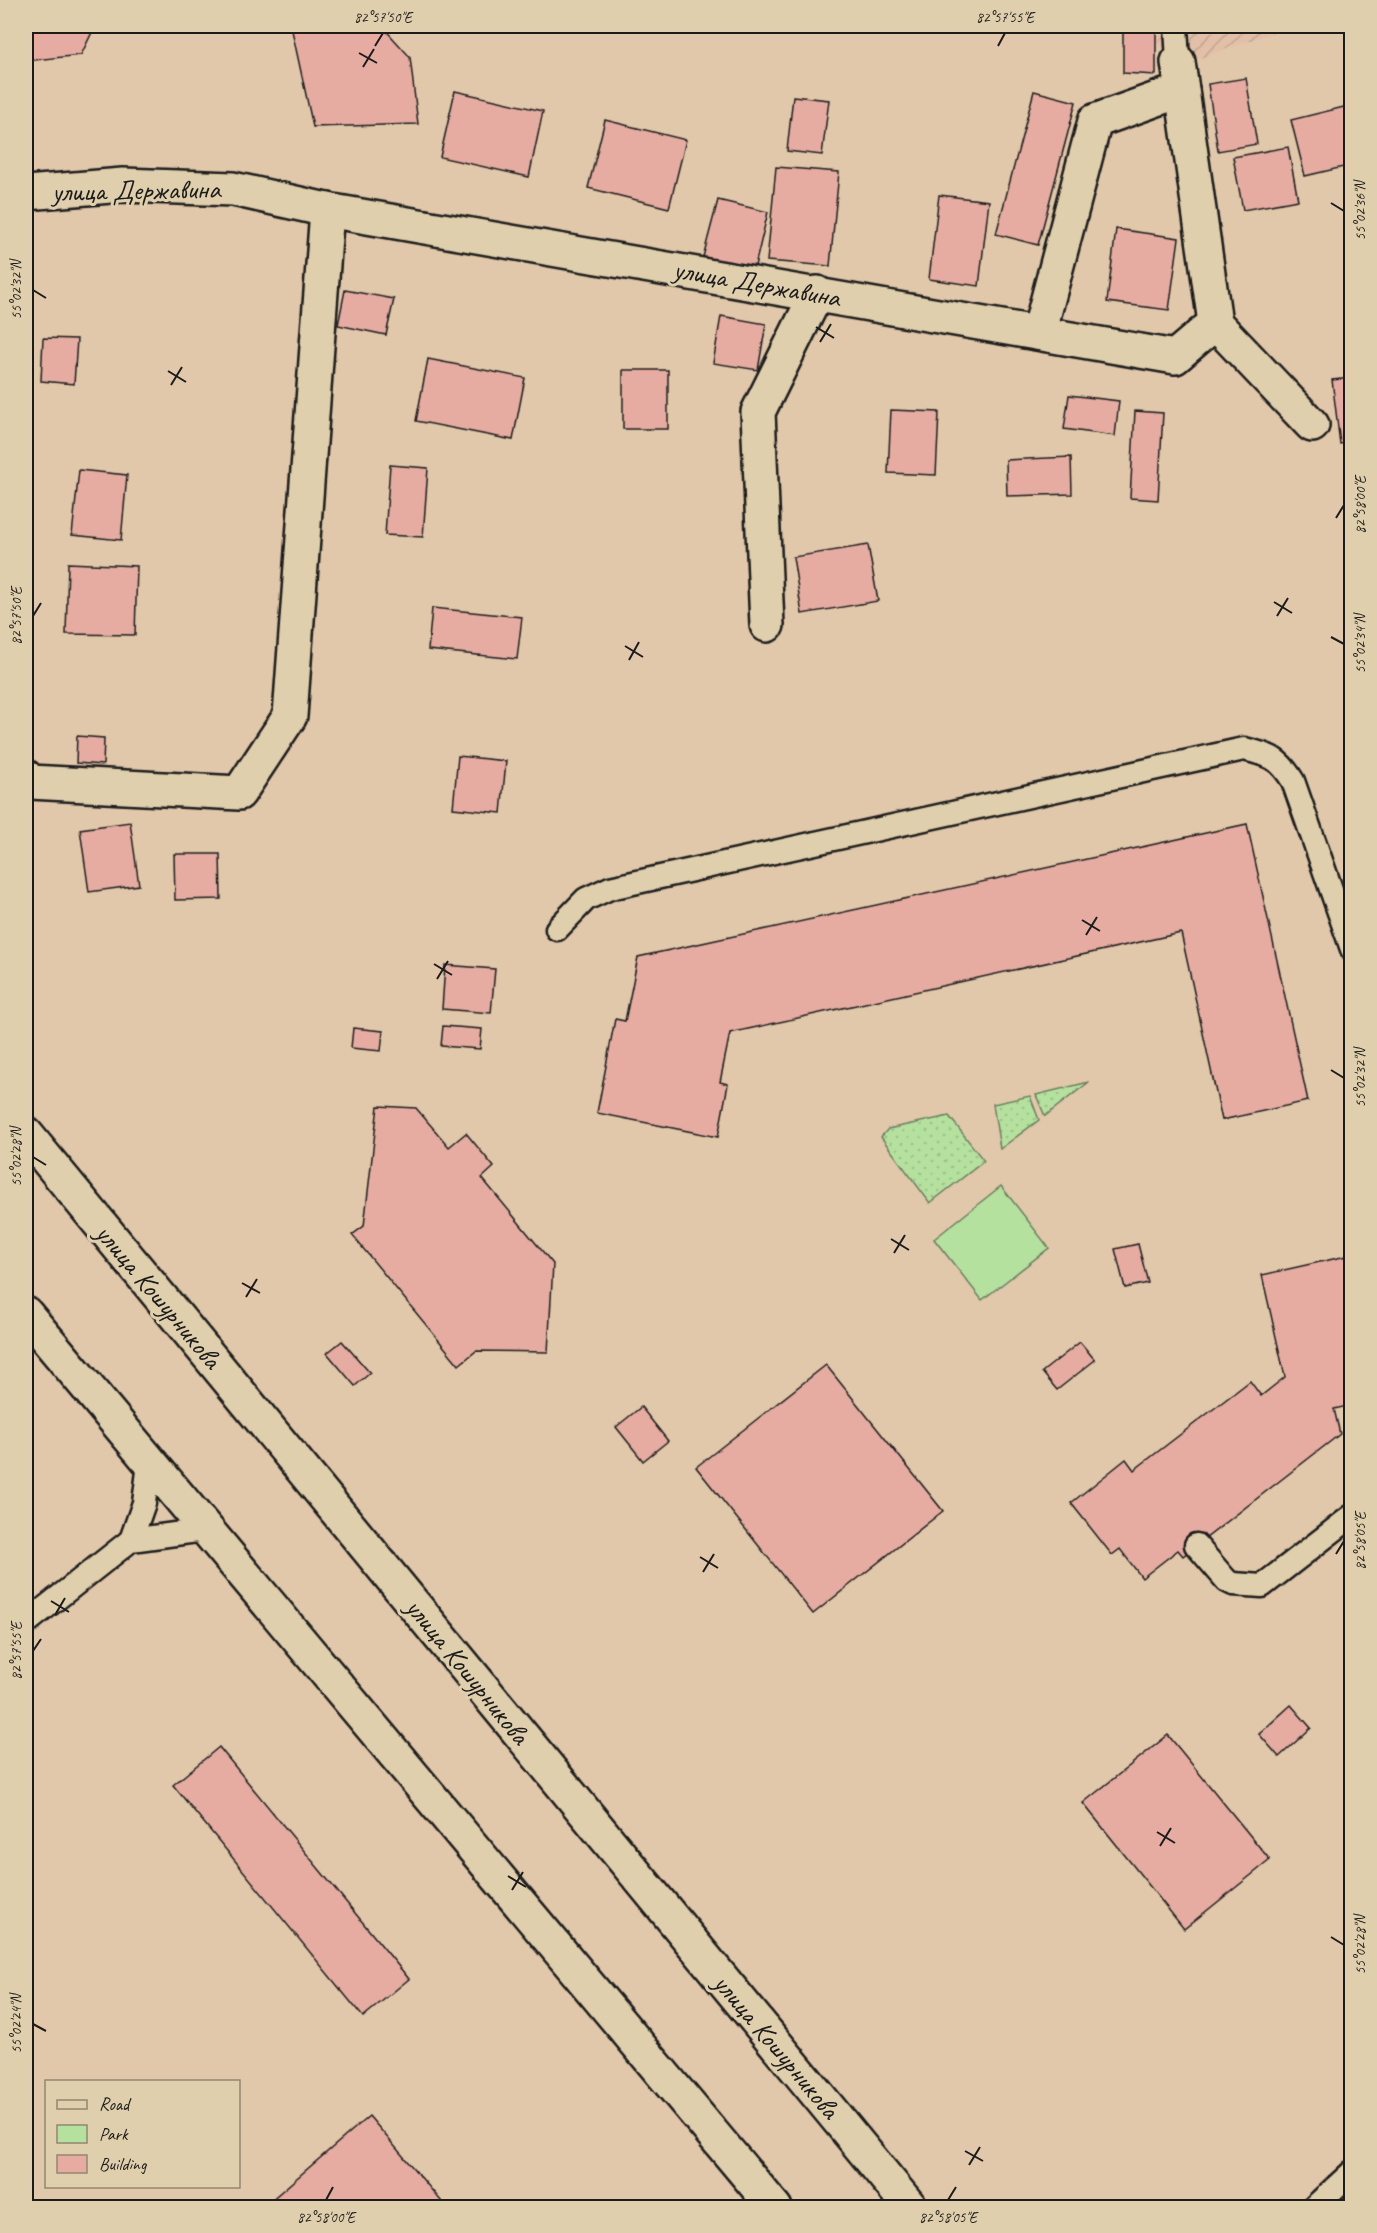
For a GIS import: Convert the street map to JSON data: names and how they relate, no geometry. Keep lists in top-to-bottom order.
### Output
{
  "streets": {
    "street": ["улица Державина", "улица Кошурникова"]
  },
  "legend": ["Road", "Park", "Building"],
  "coordinates": [
    "82°57'50\"E",
    "82°57'55\"E",
    "55°02'36\"N",
    "55°02'32\"N",
    "82°58'00\"E",
    "55°02'34\"N",
    "55°02'28\"N",
    "82°58'05\"E",
    "55°02'24\"N"
  ]
}
